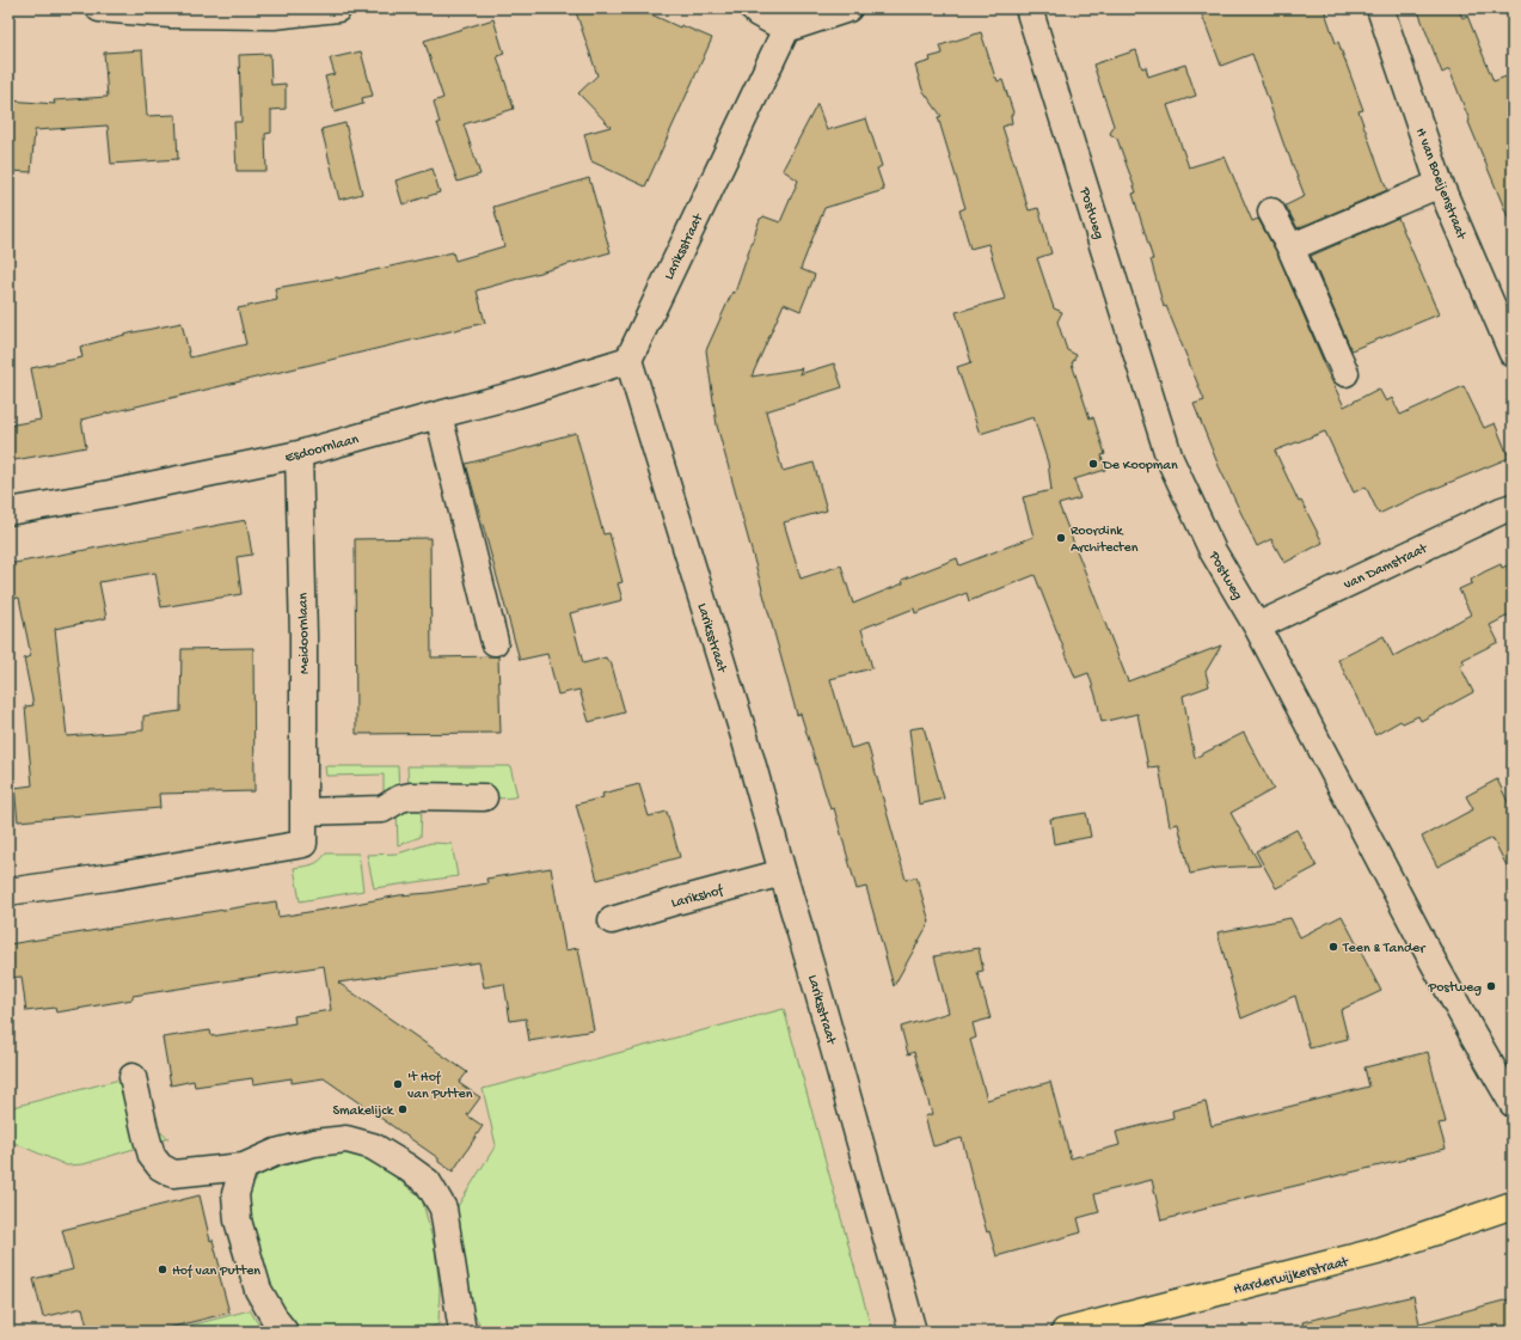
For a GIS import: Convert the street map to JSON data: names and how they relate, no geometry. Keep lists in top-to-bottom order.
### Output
{
  "streets": {
    "main road": ["Harderwijkerstraat"],
    "street": [
      "H van Boeijenstraat",
      "Postweg",
      "Lariksstraat",
      "Esdoornlaan",
      "van Damstraat",
      "Meidoornlaan",
      "Larikshof"
    ]
  },
  "crossings": [
    ["Postweg", "van Damstraat"],
    ["Lariksstraat", "Esdoornlaan"],
    ["Lariksstraat", "Larikshof"],
    ["Esdoornlaan", "Meidoornlaan"]
  ],
  "places": [
    "De Koopman",
    "Roordink Architecten",
    "Teen & Tander",
    "Postweg",
    "'t Hof van Putten",
    "Smakelijck",
    "Hof van Putten"
  ]
}
